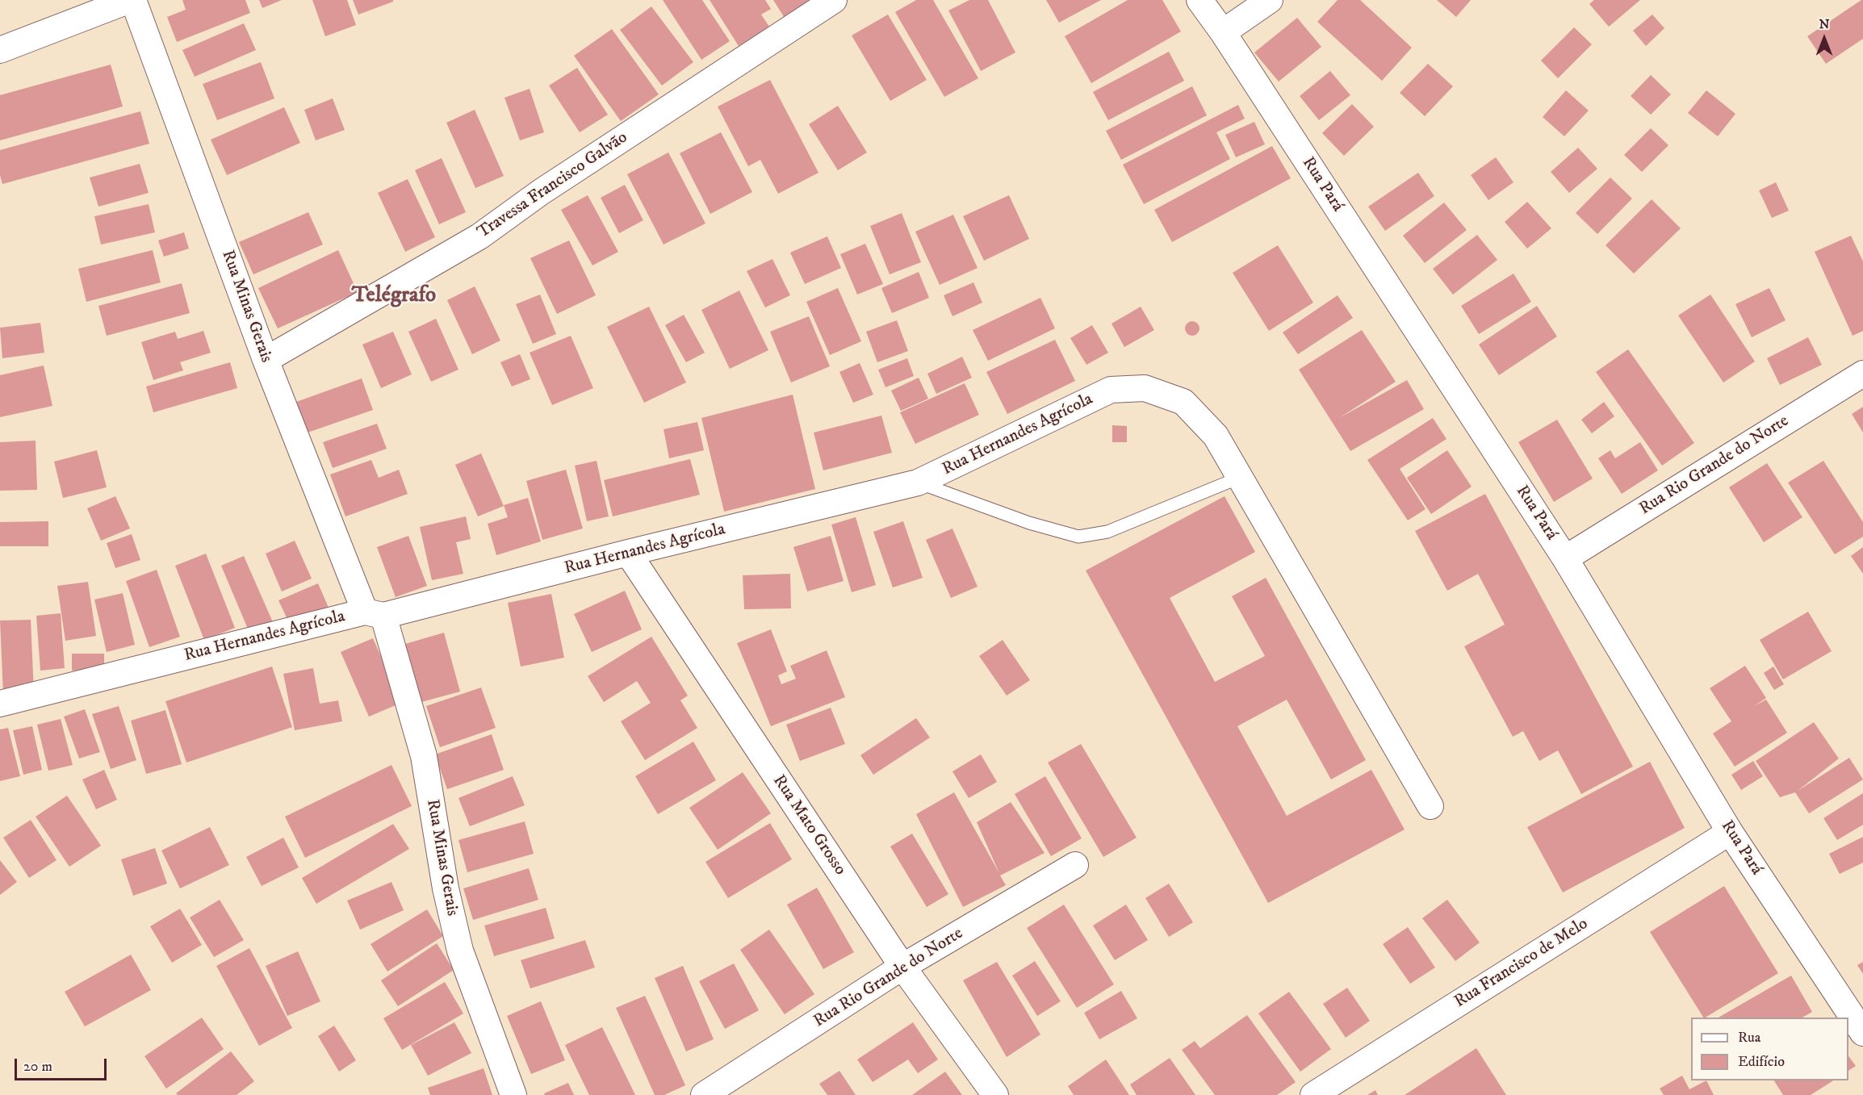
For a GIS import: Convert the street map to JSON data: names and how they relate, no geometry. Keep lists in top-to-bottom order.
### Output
{
  "streets": {
    "street": [
      "Rua Pará",
      "Travessa Francisco Galvão",
      "Rua Minas Gerais",
      "Rua Hernandes Agrícola",
      "Rua Rio Grande do Norte",
      "Rua Mato Grosso",
      "Rua Francisco de Melo"
    ]
  },
  "crossings": [
    ["Rua Pará", "Rua Rio Grande do Norte"],
    ["Rua Pará", "Rua Francisco de Melo"],
    ["Travessa Francisco Galvão", "Rua Minas Gerais"],
    ["Rua Minas Gerais", "Rua Hernandes Agrícola"],
    ["Rua Hernandes Agrícola", "Rua Mato Grosso"],
    ["Rua Rio Grande do Norte", "Rua Mato Grosso"]
  ],
  "districts": ["Telégrafo"],
  "legend": ["Rua", "Edifício"],
  "scale_bar": "20 m",
  "north": "top"
}
